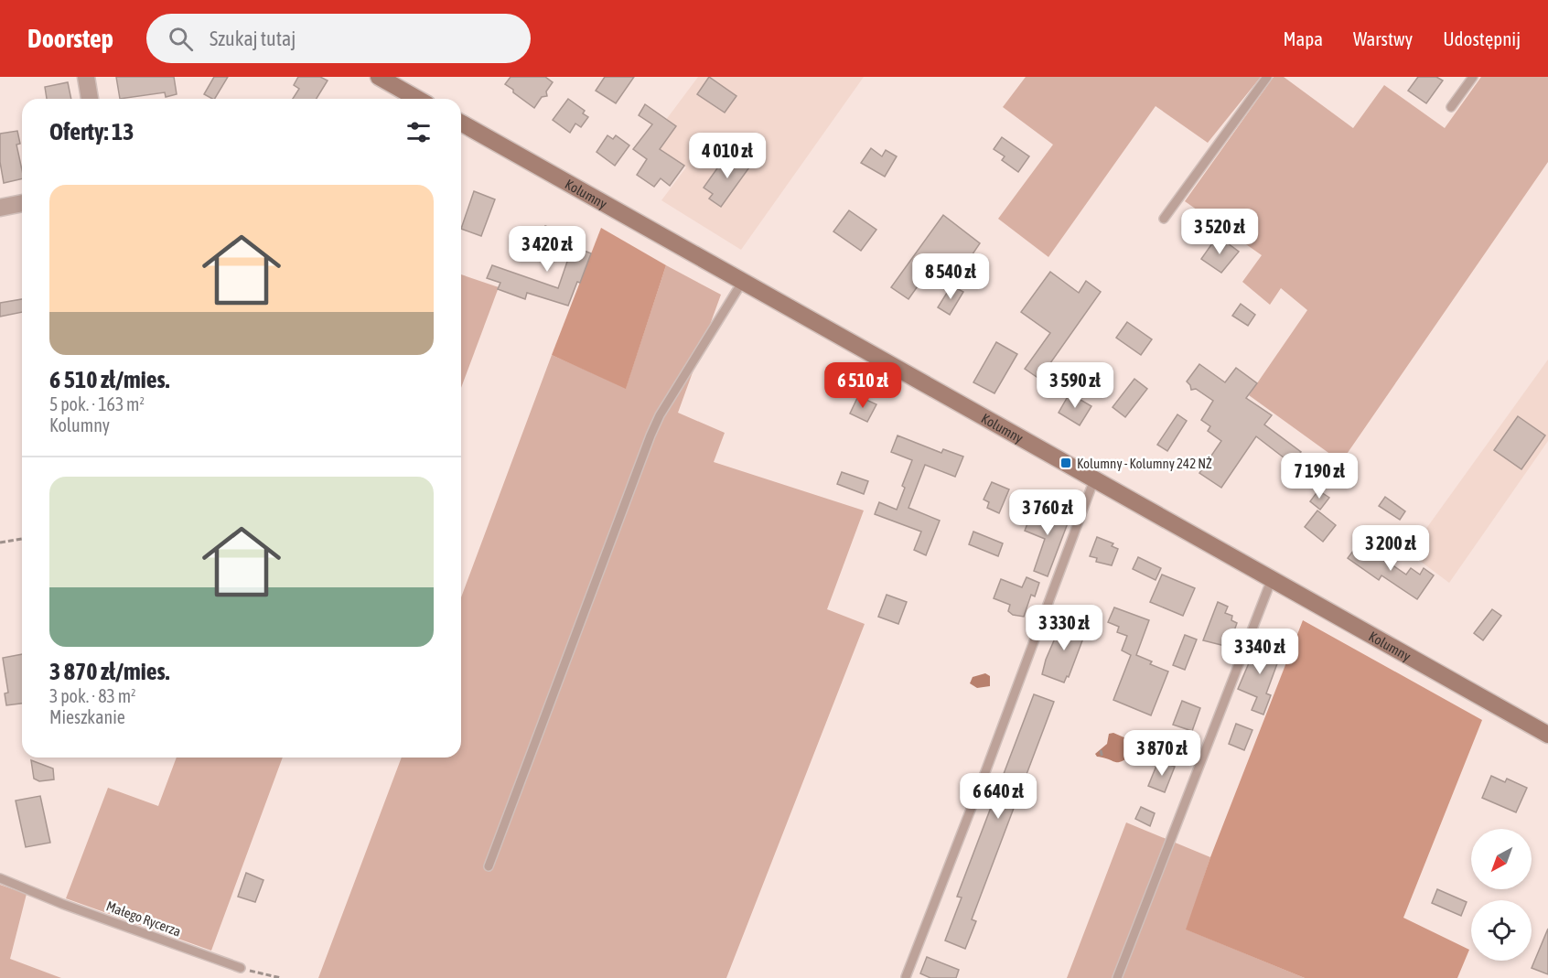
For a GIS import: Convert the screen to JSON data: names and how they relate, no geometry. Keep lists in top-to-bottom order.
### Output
{
  "streets": {
    "street": ["Kolumny"],
    "lane": ["Małego Rycerza"]
  },
  "places": {
    "transit": ["Kolumny - Kolumny 242 NŻ"]
  },
  "north": "bottom left",
  "page": {
    "header": "Doorstep",
    "search": "Szukaj tutaj",
    "nav": ["Mapa", "Warstwy", "Udostępnij"],
    "heading": "Oferty: 13",
    "price": [
      "4 010 zł",
      "3 520 zł",
      "3 420 zł",
      "8 540 zł",
      "6 510 zł",
      "3 590 zł",
      "7 190 zł",
      "3 760 zł",
      "3 200 zł",
      "3 330 zł",
      "3 340 zł",
      "3 870 zł",
      "6 640 zł"
    ],
    "list": [
      {
        "name": "6 510 zł/mies.",
        "note": "5 pok. · 163 m² · Kolumny"
      },
      {
        "name": "3 870 zł/mies.",
        "note": "3 pok. · 83 m² · Mieszkanie"
      }
    ]
  }
}
